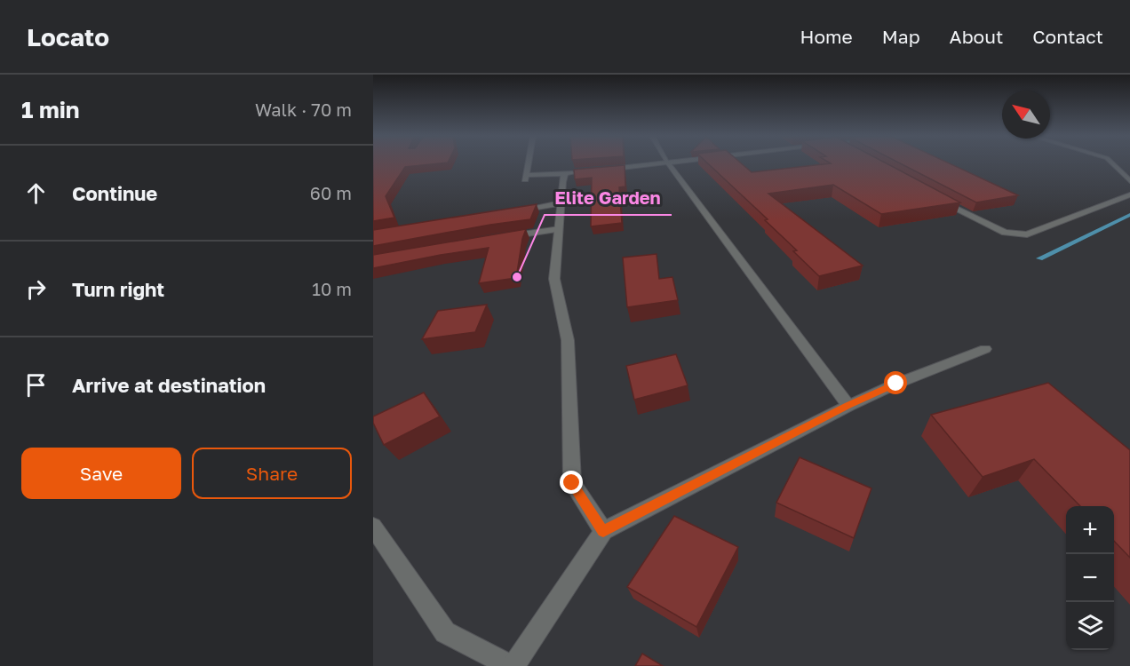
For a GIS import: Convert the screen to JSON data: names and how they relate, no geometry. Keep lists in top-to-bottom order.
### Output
{
  "places": ["Elite Garden"],
  "north": "top left",
  "page": {
    "header": "Locato",
    "nav": [
      "Home",
      "Map",
      "About",
      "Contact"
    ],
    "heading": ["1 min", "Walk · 70 m"],
    "list": [
      ["Continue", "60 m"],
      ["Turn right", "10 m"],
      "Arrive at destination"
    ],
    "buttons": ["Save", "Share"],
    "map_buttons": ["+", "−"]
  }
}
